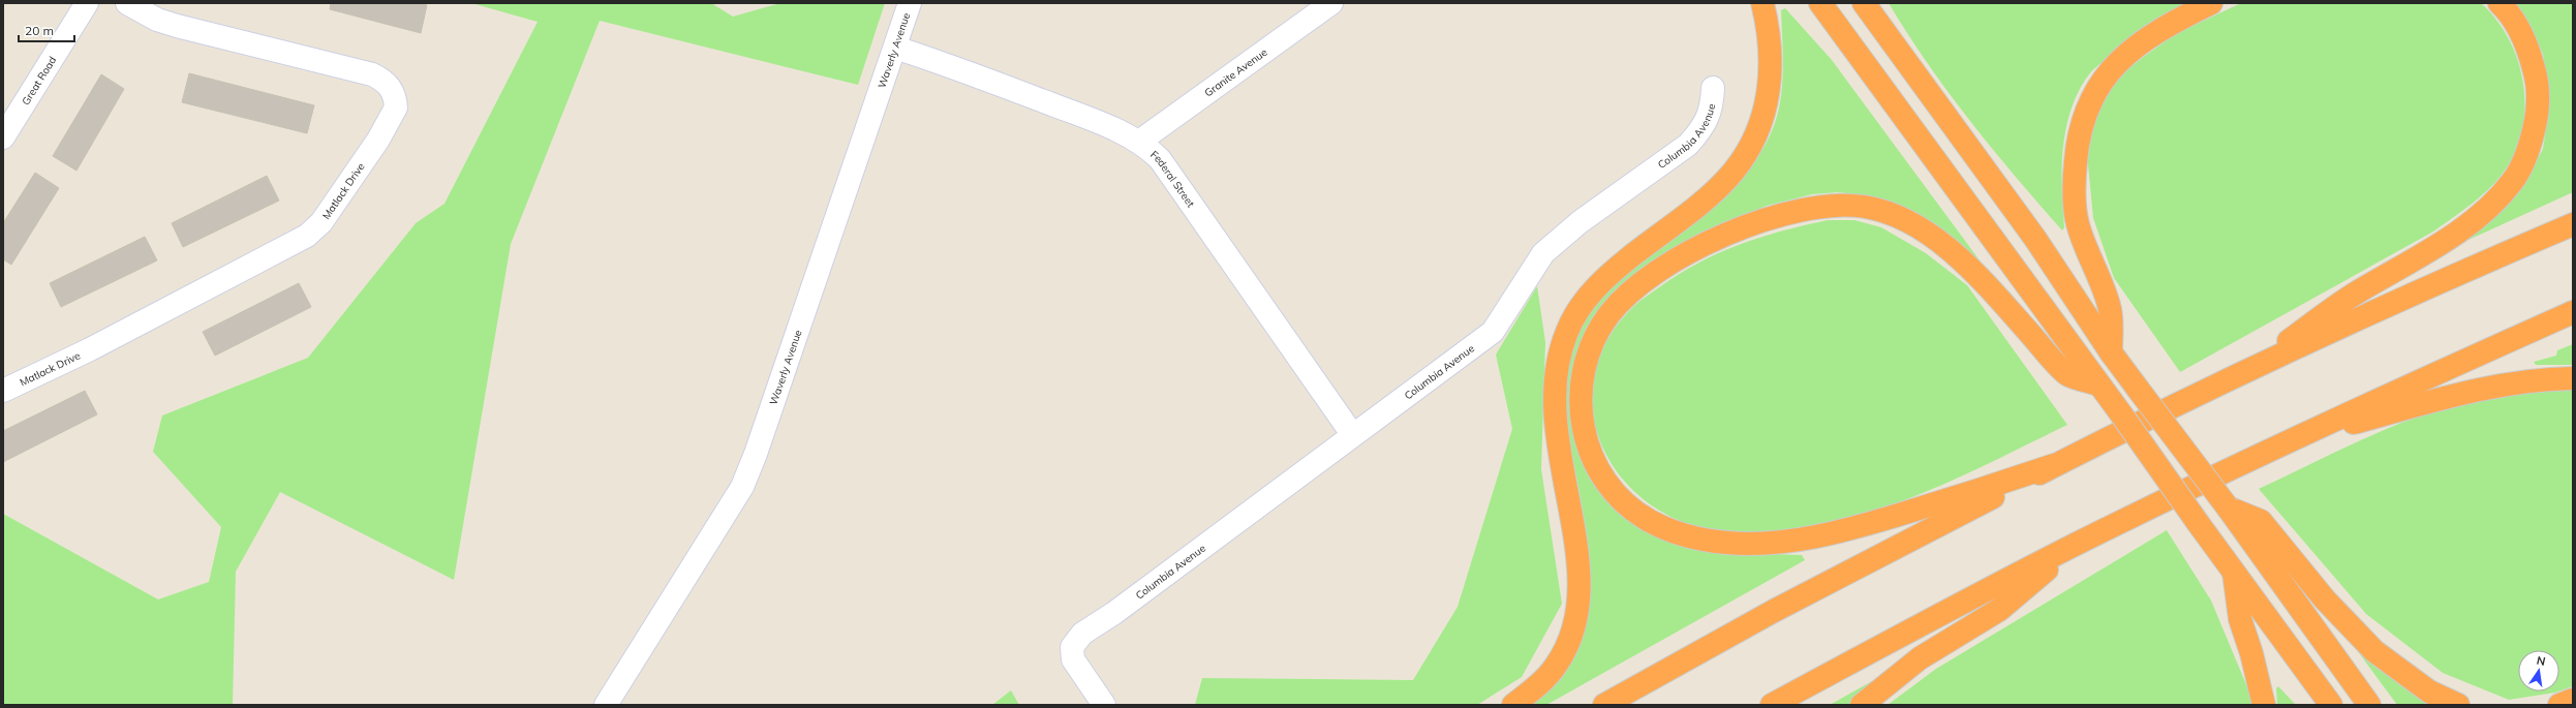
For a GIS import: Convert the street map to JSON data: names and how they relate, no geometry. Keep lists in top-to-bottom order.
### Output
{
  "streets": {
    "street": [
      "Waverly Avenue",
      "Granite Avenue",
      "Great Road",
      "Columbia Avenue",
      "Federal Street",
      "Matlack Drive"
    ]
  },
  "crossings": [
    ["Waverly Avenue", "Federal Street"],
    ["Granite Avenue", "Federal Street"],
    ["Columbia Avenue", "Federal Street"]
  ],
  "scale_bar": "20 m",
  "north": "top"
}
